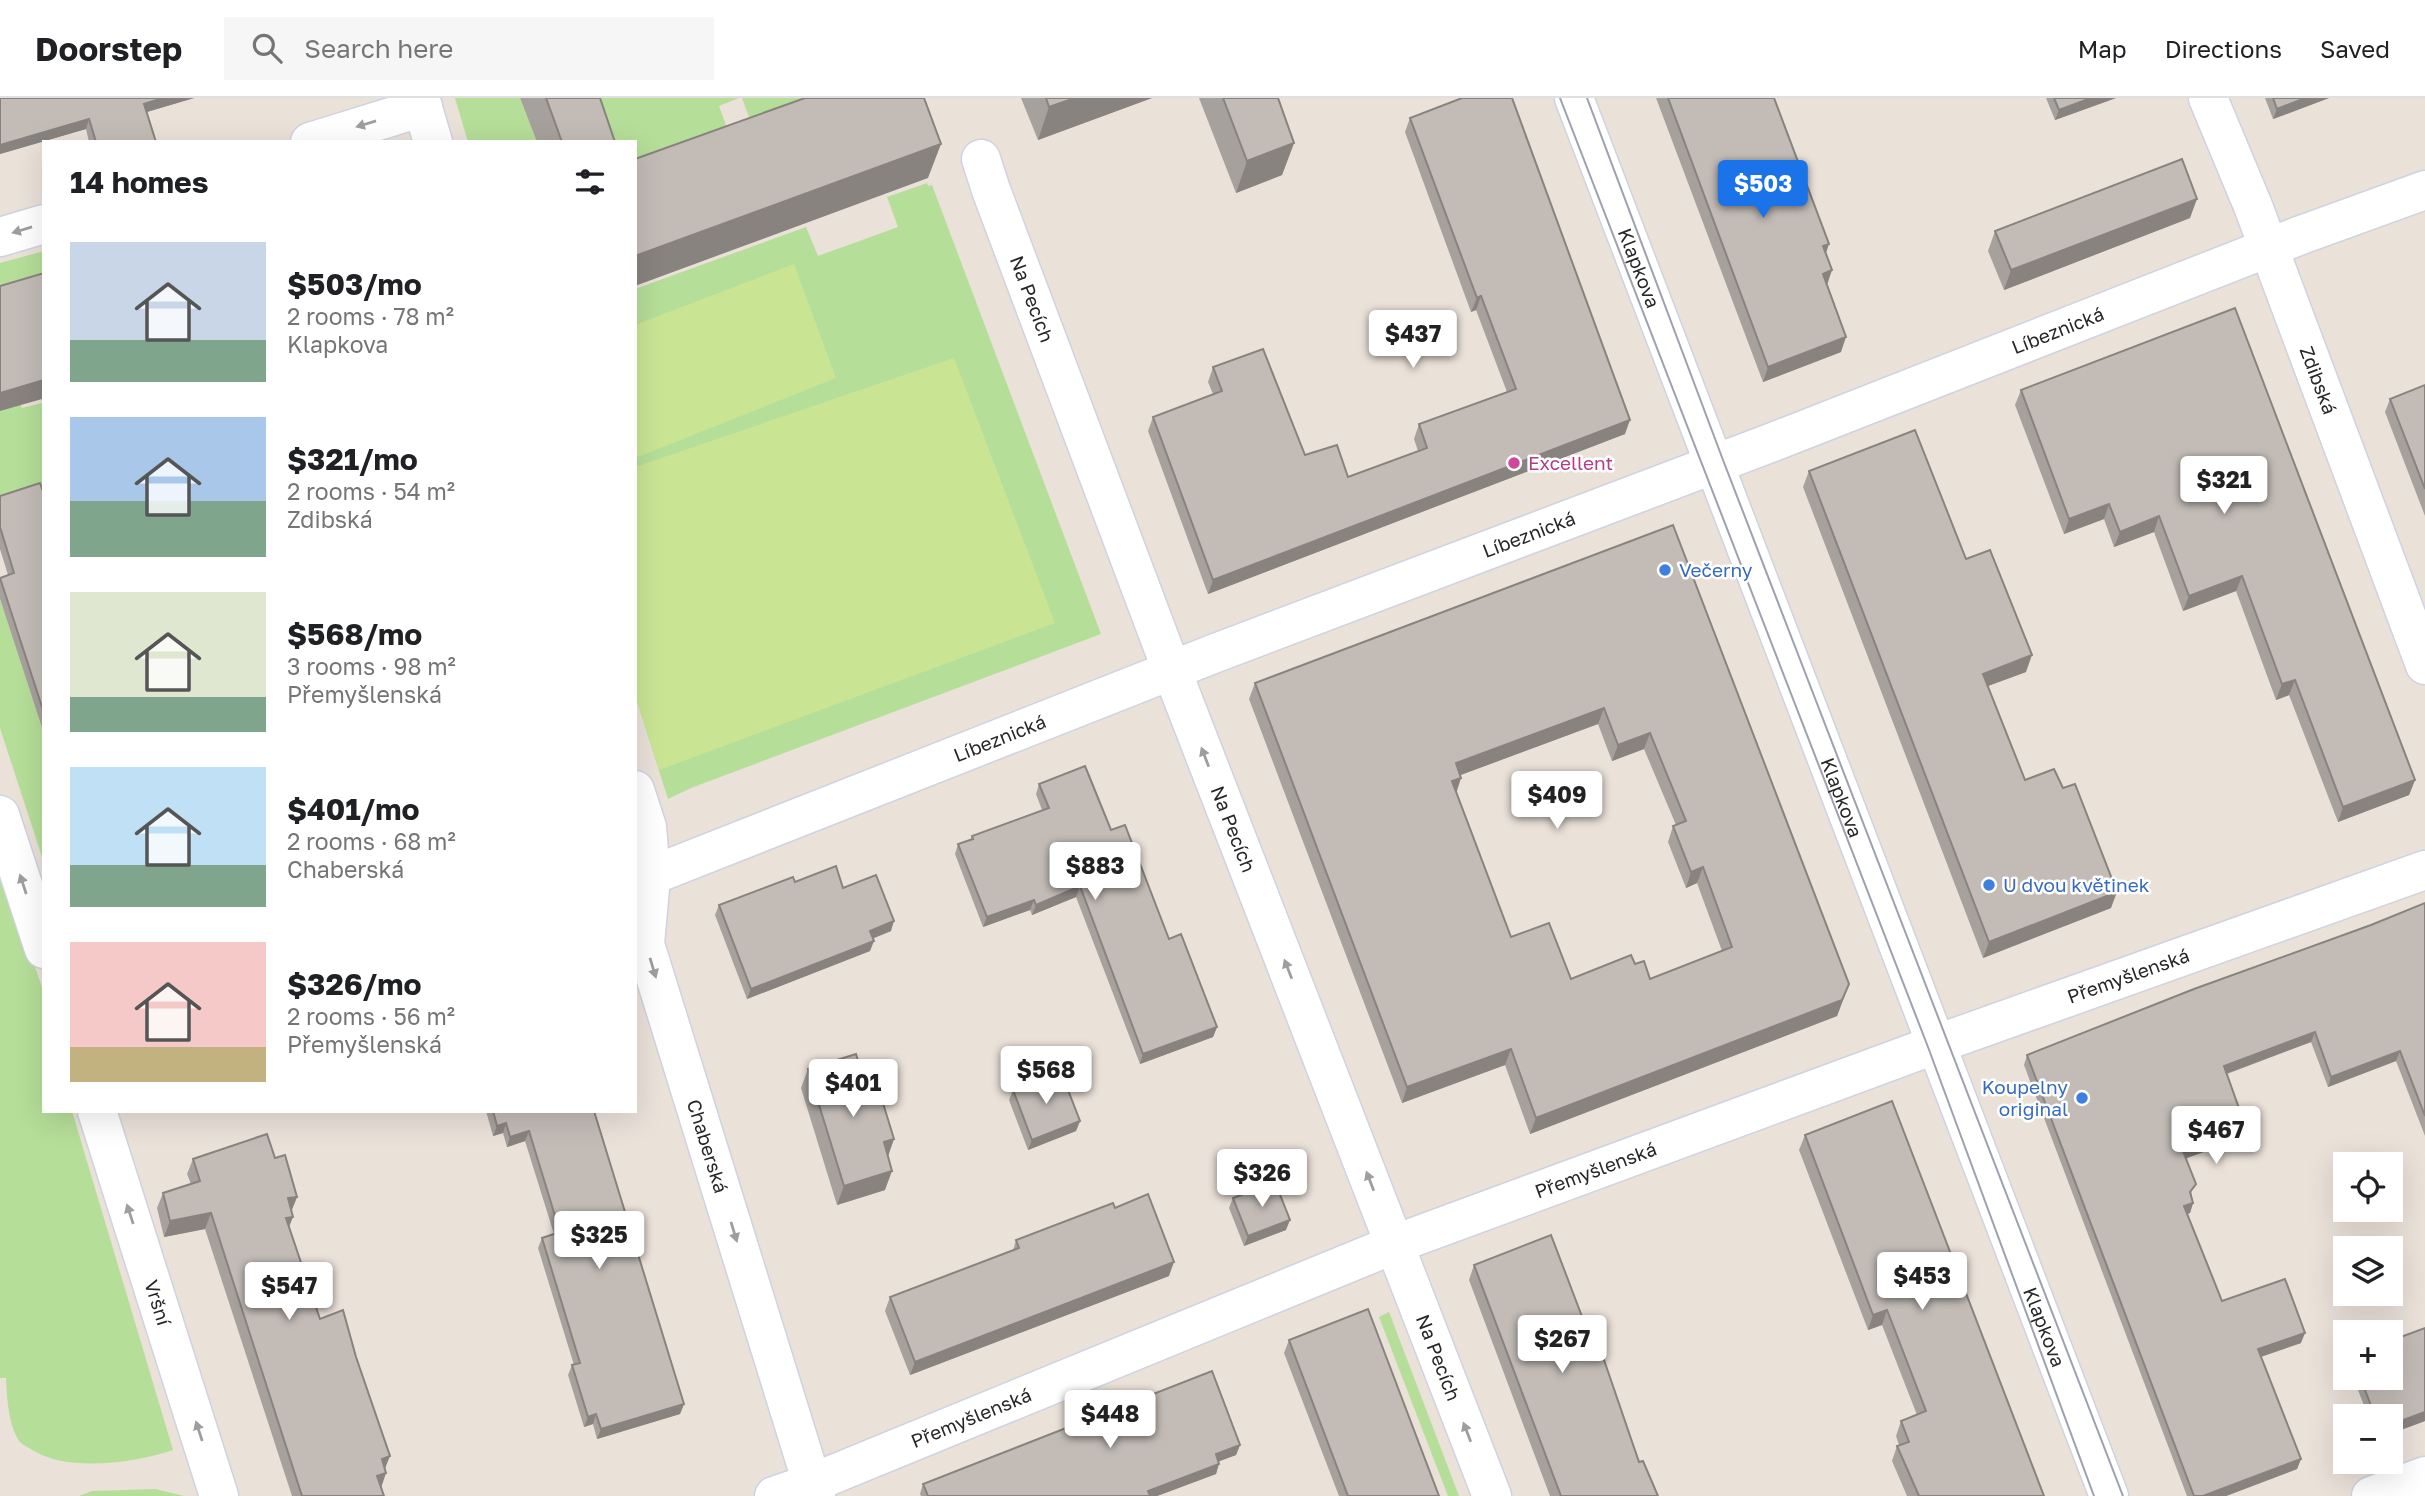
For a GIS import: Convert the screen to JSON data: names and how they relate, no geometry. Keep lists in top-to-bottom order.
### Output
{
  "streets": {
    "street": [
      "Klapkova",
      "Na Pecích",
      "Líbeznická",
      "Zdibská",
      "Přemyšlenská",
      "Chaberská",
      "Vršní"
    ]
  },
  "crossings": [
    ["Klapkova", "Líbeznická"],
    ["Klapkova", "Přemyšlenská"],
    ["Na Pecích", "Líbeznická"],
    ["Na Pecích", "Přemyšlenská"],
    ["Líbeznická", "Zdibská"],
    ["Líbeznická", "Chaberská"],
    ["Přemyšlenská", "Chaberská"]
  ],
  "one_way": ["Na Pecích", "Chaberská", "Vršní"],
  "places": [
    "Excellent",
    "Večerny",
    "U dvou květinek",
    "Koupelny original"
  ],
  "page": {
    "header": "Doorstep",
    "search": "Search here",
    "nav": ["Map", "Directions", "Saved"],
    "heading": "14 homes",
    "price": [
      "$503",
      "$437",
      "$321",
      "$409",
      "$883",
      "$568",
      "$401",
      "$467",
      "$326",
      "$325",
      "$453",
      "$547",
      "$267",
      "$448"
    ],
    "list": [
      {
        "name": "$503/mo",
        "note": "2 rooms · 78 m² · Klapkova"
      },
      {
        "name": "$321/mo",
        "note": "2 rooms · 54 m² · Zdibská"
      },
      {
        "name": "$568/mo",
        "note": "3 rooms · 98 m² · Přemyšlenská"
      },
      {
        "name": "$401/mo",
        "note": "2 rooms · 68 m² · Chaberská"
      },
      {
        "name": "$326/mo",
        "note": "2 rooms · 56 m² · Přemyšlenská"
      }
    ],
    "map_buttons": ["+", "−"]
  }
}
